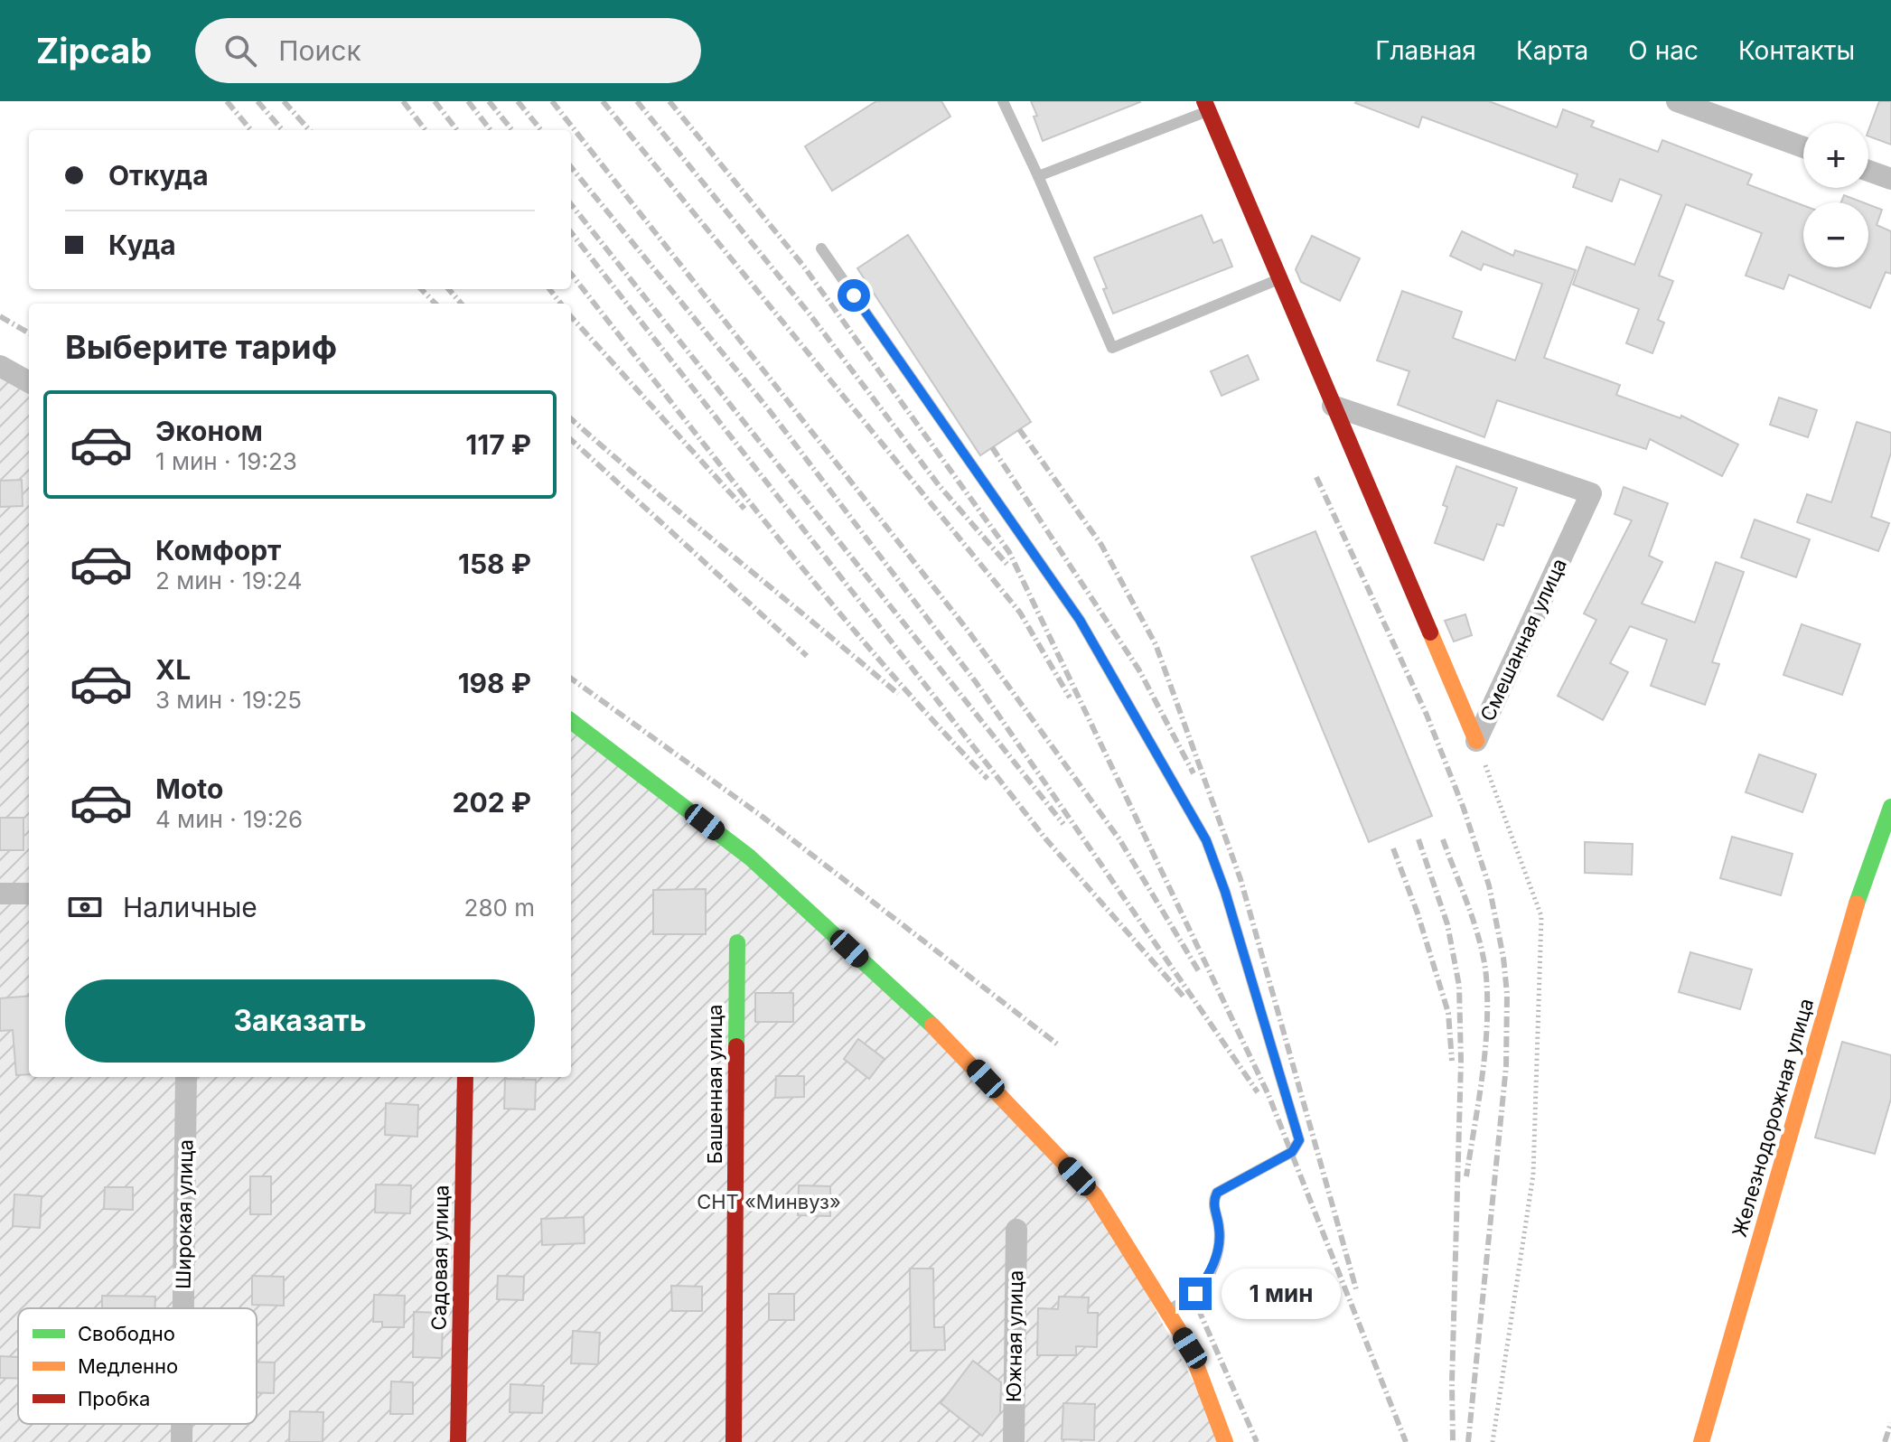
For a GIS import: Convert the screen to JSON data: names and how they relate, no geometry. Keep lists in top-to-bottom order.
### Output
{
  "streets": {
    "street": [
      "Смешанная улица",
      "Башенная улица",
      "Железнодорожная улица",
      "Широкая улица",
      "Садовая улица",
      "Южная улица"
    ]
  },
  "parks": ["СНТ «Минвуз»"],
  "legend": ["Свободно", "Медленно", "Пробка"],
  "page": {
    "header": "Zipcab",
    "search": "Поиск",
    "nav": [
      "Главная",
      "Карта",
      "О нас",
      "Контакты"
    ],
    "map_buttons": ["+", "−"],
    "banner": ["Откуда", "Куда"],
    "heading": "Выберите тариф",
    "list": [
      {
        "name": "Эконом",
        "note": "1 мин · 19:23",
        "value": "117 ₽"
      },
      {
        "name": "Комфорт",
        "note": "2 мин · 19:24",
        "value": "158 ₽"
      },
      {
        "name": "XL",
        "note": "3 мин · 19:25",
        "value": "198 ₽"
      },
      {
        "name": "Moto",
        "note": "4 мин · 19:26",
        "value": "202 ₽"
      }
    ],
    "pay": ["Наличные", "280 m"],
    "buttons": "Заказать",
    "bubble": "1 мин"
  }
}
